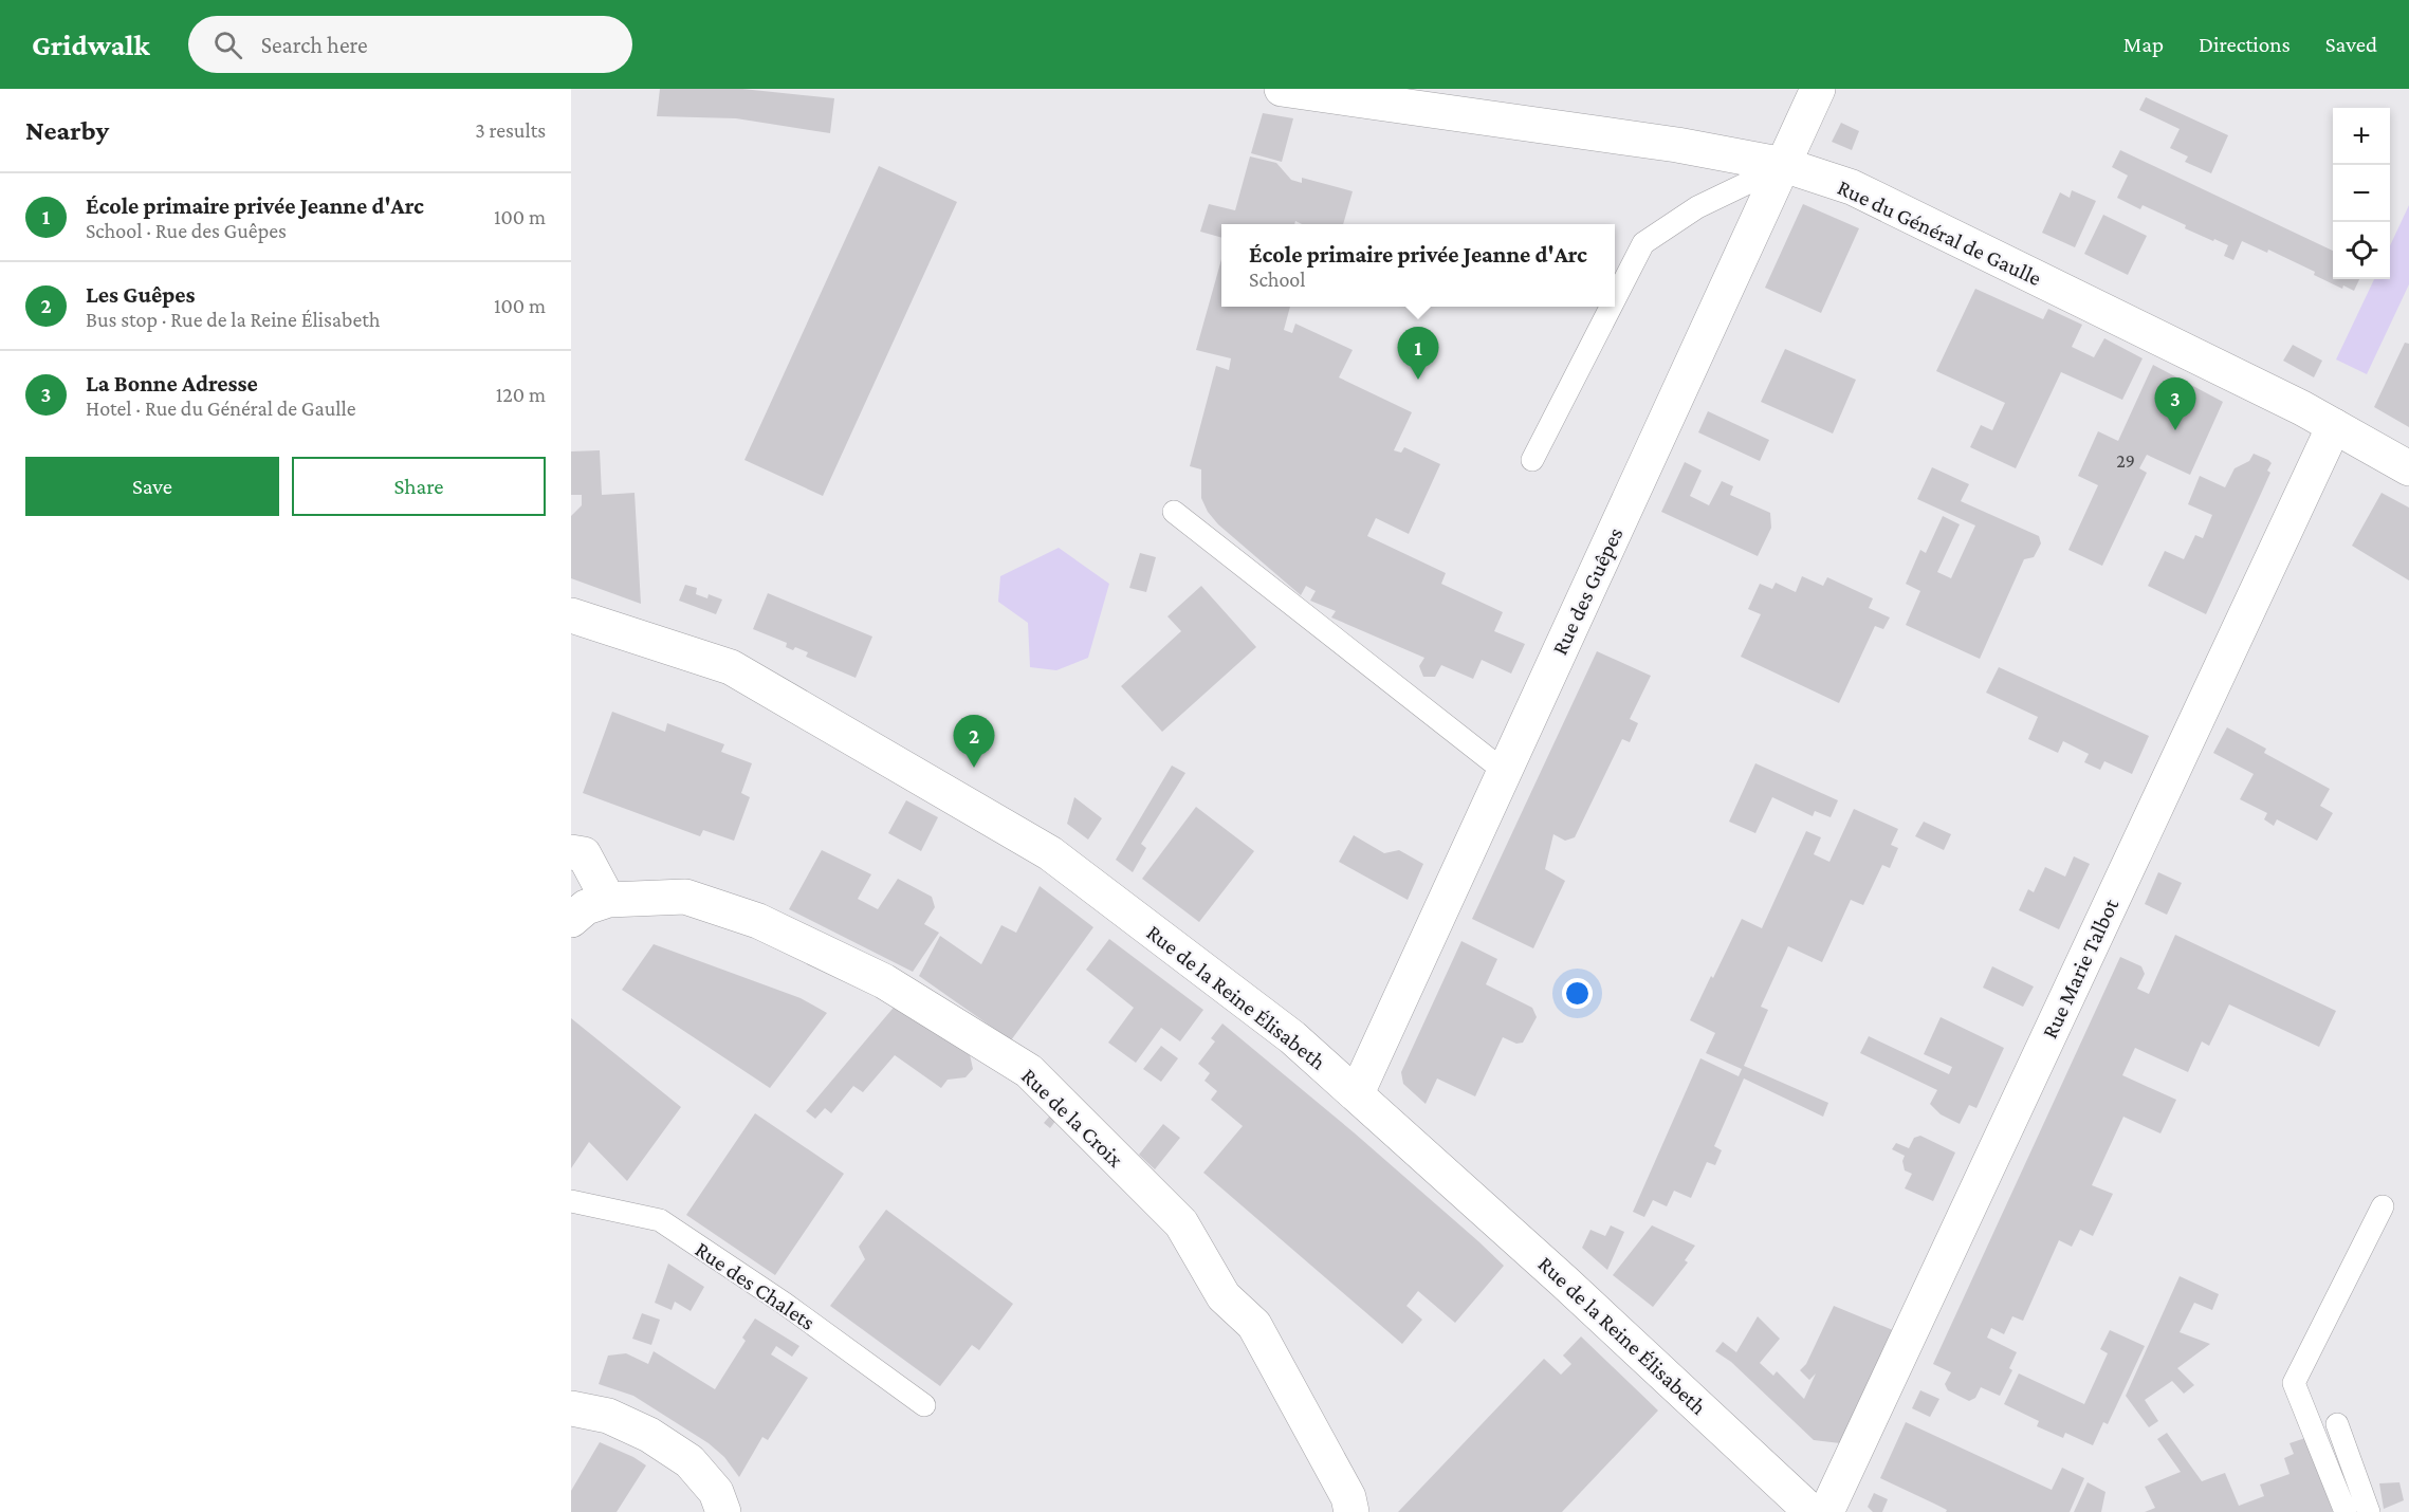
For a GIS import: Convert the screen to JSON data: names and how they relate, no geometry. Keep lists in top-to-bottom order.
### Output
{
  "streets": {
    "street": [
      "Rue du Général de Gaulle",
      "Rue des Guêpes",
      "Rue Marie Talbot",
      "Rue de la Reine Élisabeth",
      "Rue de la Croix"
    ],
    "lane": ["Rue des Chalets"]
  },
  "crossings": [
    ["Rue du Général de Gaulle", "Rue des Guêpes"],
    ["Rue du Général de Gaulle", "Rue Marie Talbot"],
    ["Rue des Guêpes", "Rue de la Reine Élisabeth"]
  ],
  "house_numbers": ["29"],
  "page": {
    "header": "Gridwalk",
    "search": "Search here",
    "nav": ["Map", "Directions", "Saved"],
    "heading": ["Nearby", "3 results"],
    "map_buttons": ["+", "−"],
    "list": [
      {
        "mark": "1",
        "name": "École primaire privée Jeanne d'Arc",
        "note": "School · Rue des Guêpes",
        "value": "100 m"
      },
      {
        "mark": "2",
        "name": "Les Guêpes",
        "note": "Bus stop · Rue de la Reine Élisabeth",
        "value": "100 m"
      },
      {
        "mark": "3",
        "name": "La Bonne Adresse",
        "note": "Hotel · Rue du Général de Gaulle",
        "value": "120 m"
      }
    ],
    "popup": ["École primaire privée Jeanne d'Arc", "School"],
    "pins": ["1", "3", "2"],
    "buttons": ["Save", "Share"]
  }
}
